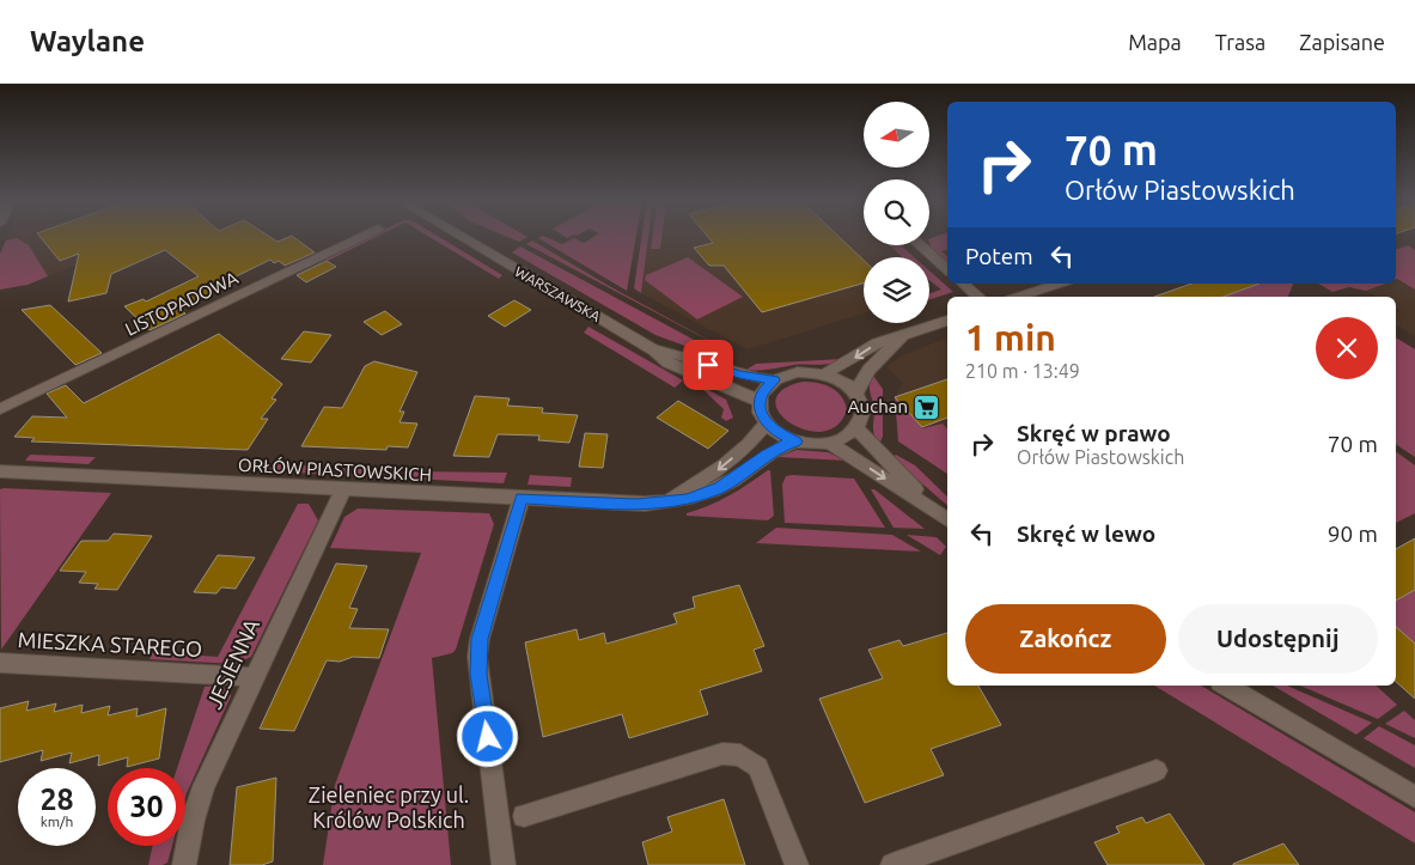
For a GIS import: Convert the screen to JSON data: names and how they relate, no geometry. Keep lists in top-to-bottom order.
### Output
{
  "streets": {
    "street": [
      "WARSZAWSKA",
      "LISTOPADOWA",
      "ORŁÓW PIASTOWSKICH",
      "MIESZKA STAREGO",
      "JESIENNA"
    ]
  },
  "crossings": [
    ["WARSZAWSKA", "ORŁÓW PIASTOWSKICH"],
    ["ORŁÓW PIASTOWSKICH", "JESIENNA"],
    ["MIESZKA STAREGO", "JESIENNA"]
  ],
  "parks": ["Zieleniec przy ul. Królów Polskich"],
  "places": {
    "supermarket": ["Auchan"]
  },
  "north": "left",
  "page": {
    "header": "Waylane",
    "nav": ["Mapa", "Trasa", "Zapisane"],
    "turn": ["70 m", "Orłów Piastowskich"],
    "then": "Potem",
    "heading": ["1 min", "210 m · 13:49"],
    "list": [
      {
        "name": "Skręć w prawo",
        "note": "Orłów Piastowskich",
        "value": "70 m"
      },
      {
        "name": "Skręć w lewo",
        "value": "90 m"
      }
    ],
    "buttons": ["Zakończ", "Udostępnij"],
    "speed": "28 km/h",
    "limit": "30"
  }
}
